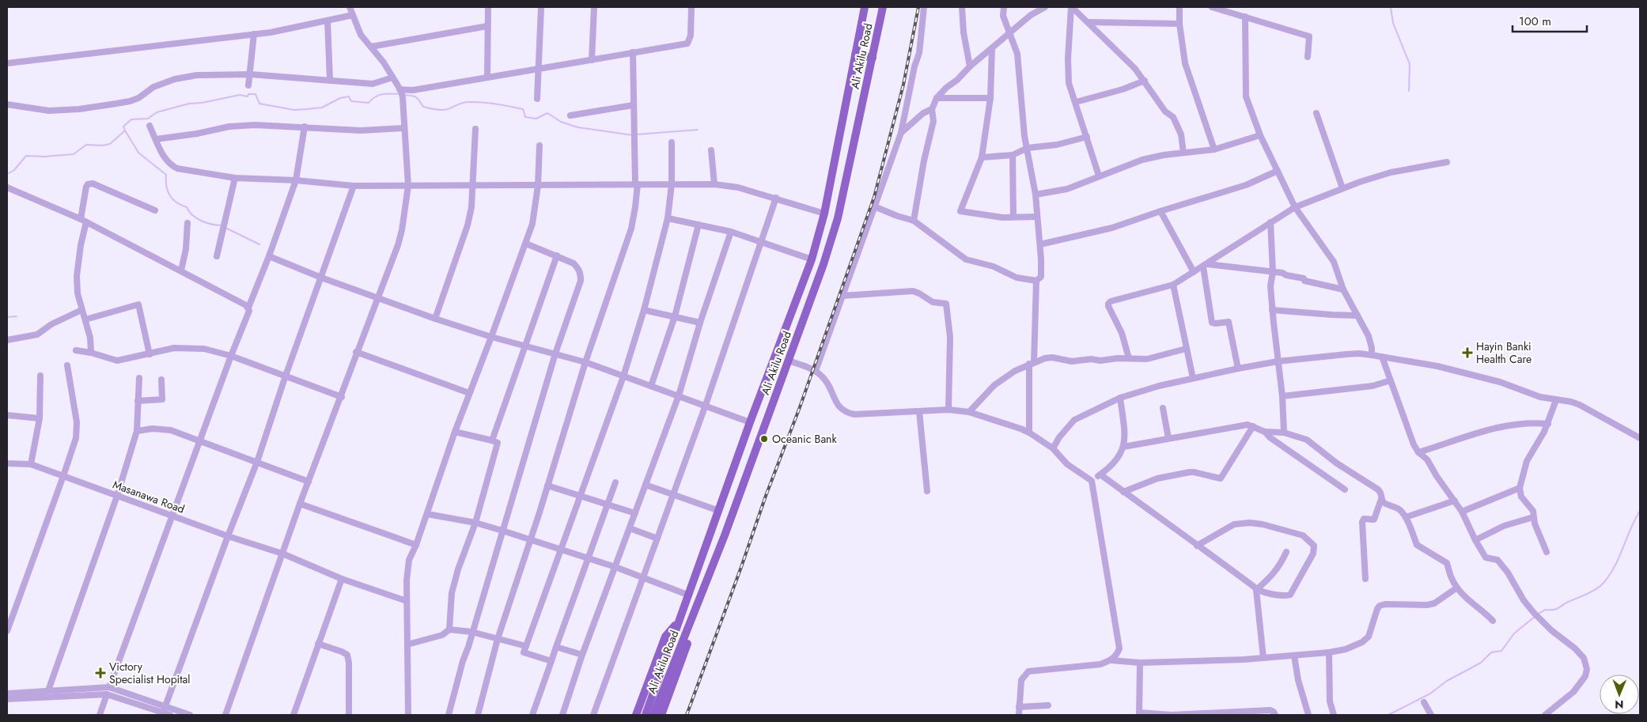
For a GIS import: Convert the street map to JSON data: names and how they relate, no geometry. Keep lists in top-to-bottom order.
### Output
{
  "streets": {
    "main road": ["Ali Akilu Road"],
    "street": ["Masanawa Road"]
  },
  "places": {
    "health": ["Hayin Banki Health Care", "Victory Specialist Hopital"],
    "other": ["Oceanic Bank"]
  },
  "scale_bar": "100 m",
  "north": "bottom"
}
